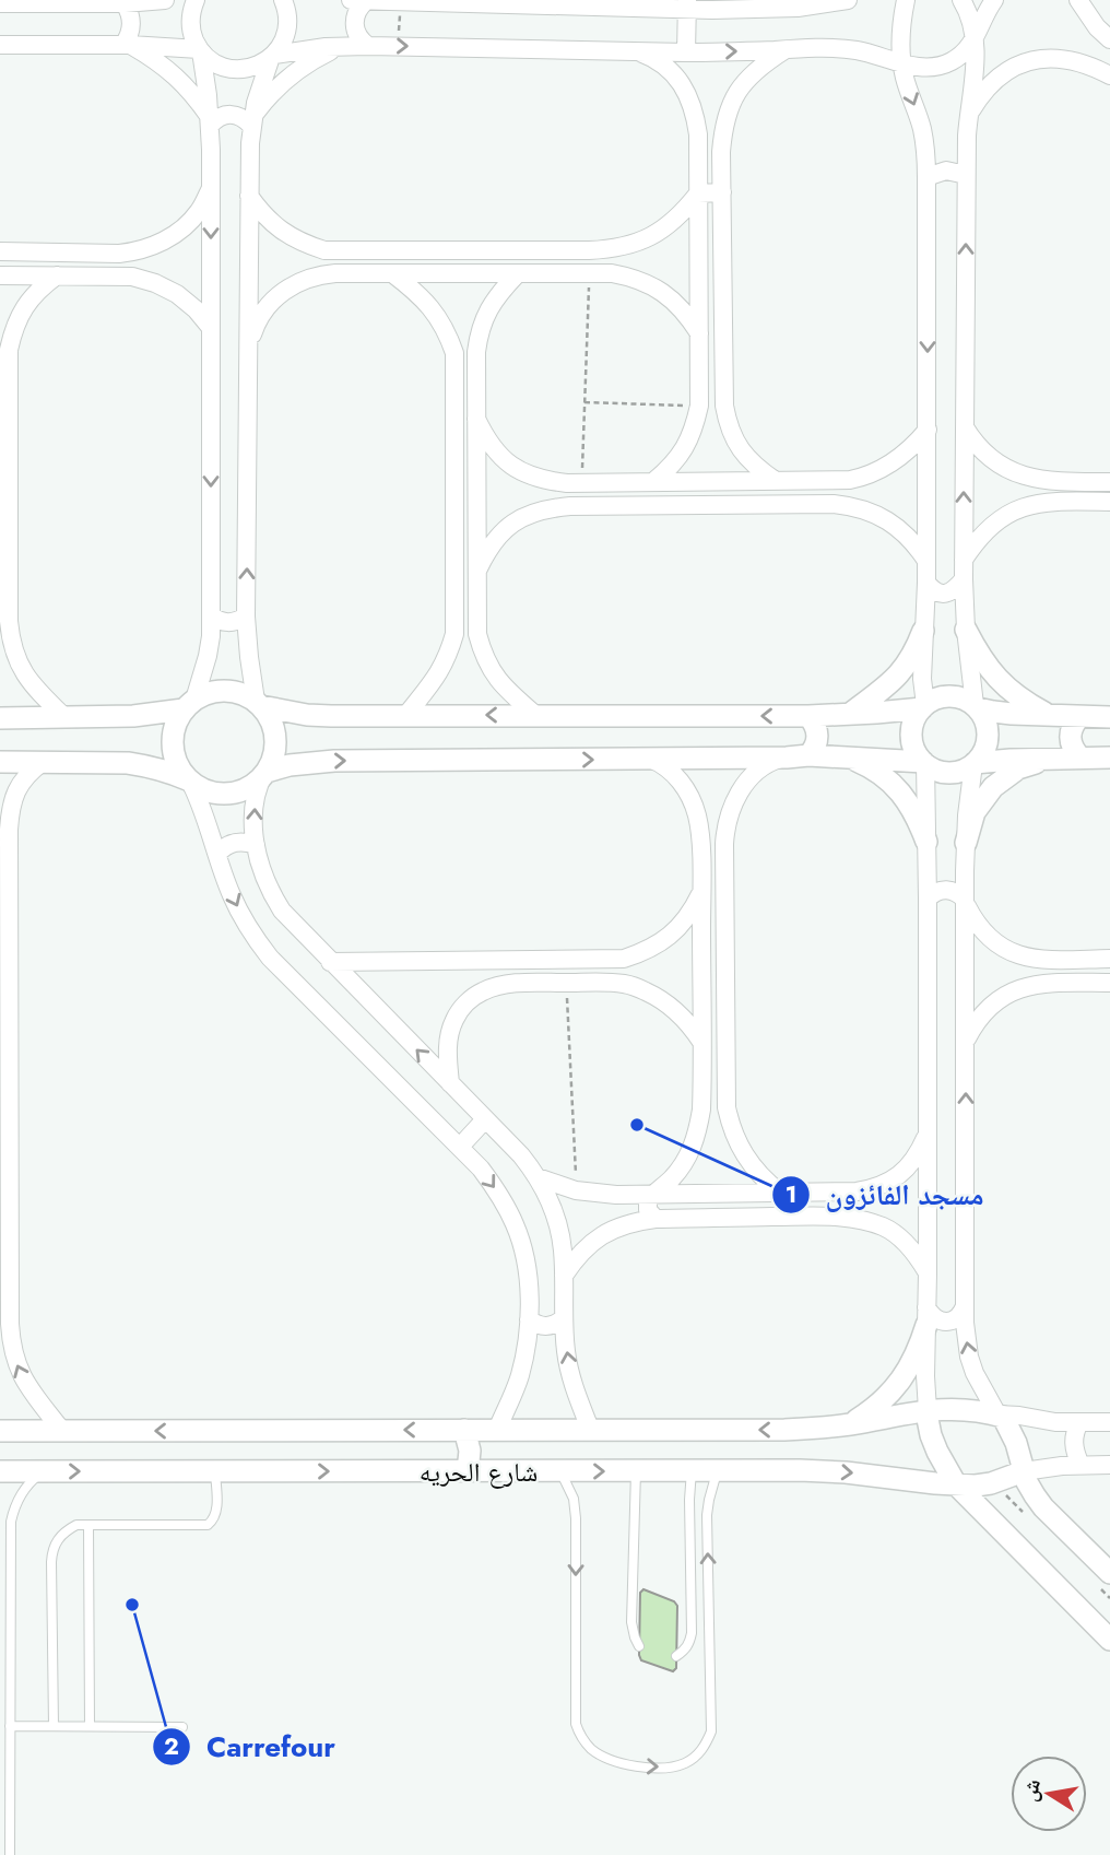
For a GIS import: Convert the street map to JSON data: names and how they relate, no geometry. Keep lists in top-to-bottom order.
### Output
{
  "streets": {
    "street": ["شارع الحريه"]
  },
  "places": ["مسجد الفائزون", "Carrefour"],
  "north": "left"
}
